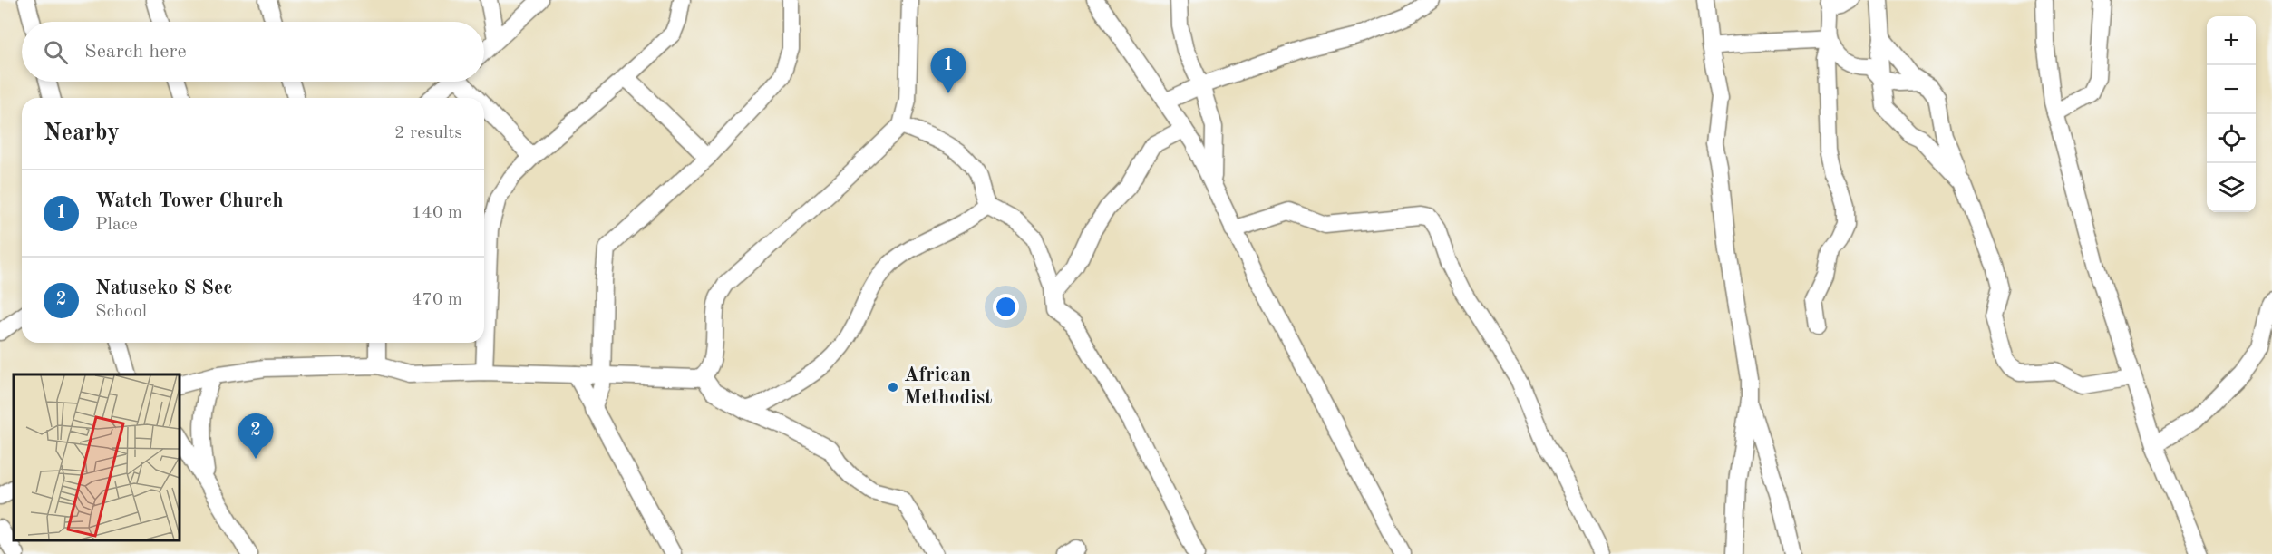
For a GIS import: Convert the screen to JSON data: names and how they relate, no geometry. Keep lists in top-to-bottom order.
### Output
{
  "places": ["African Methodist"],
  "page": {
    "map_buttons": ["+", "−"],
    "search": "Search here",
    "pins": ["1", "2"],
    "heading": ["Nearby", "2 results"],
    "list": [
      {
        "mark": "1",
        "name": "Watch Tower Church",
        "note": "Place",
        "value": "140 m"
      },
      {
        "mark": "2",
        "name": "Natuseko S Sec",
        "note": "School",
        "value": "470 m"
      }
    ]
  }
}
